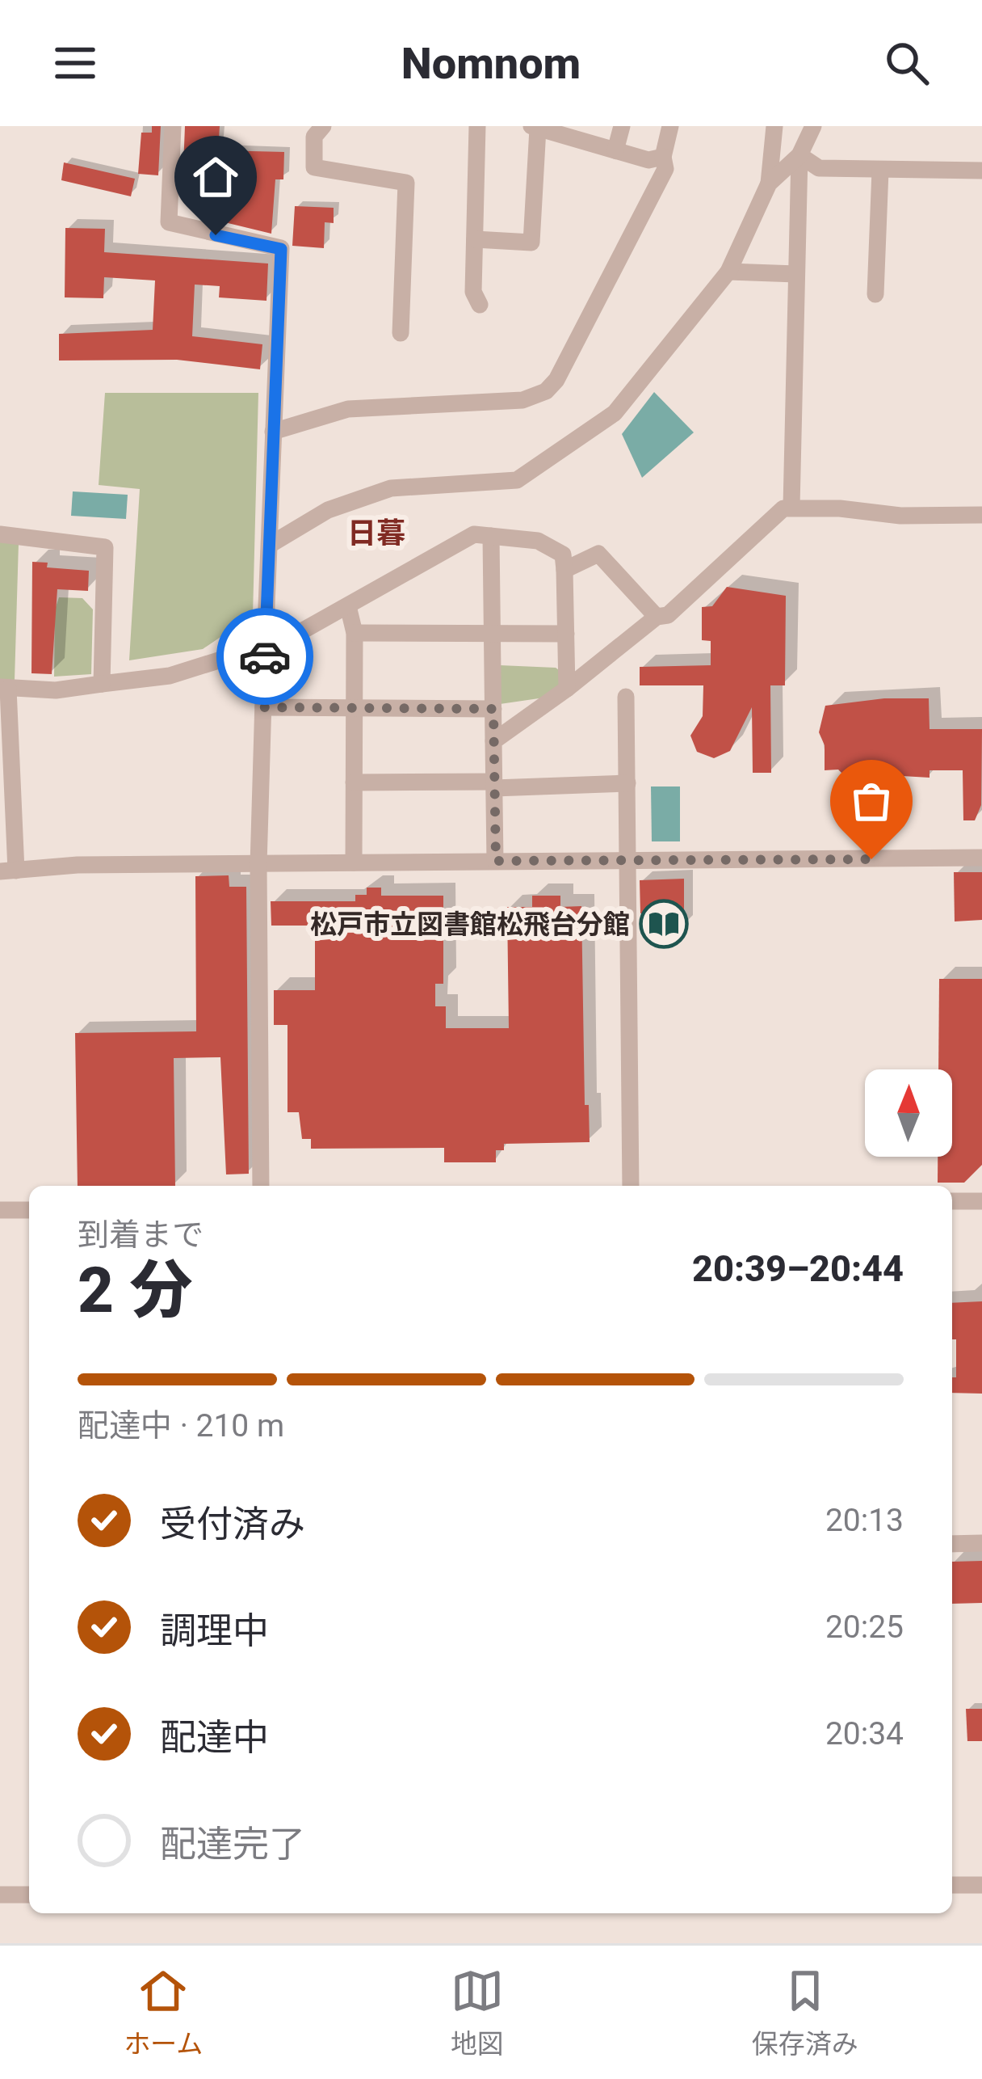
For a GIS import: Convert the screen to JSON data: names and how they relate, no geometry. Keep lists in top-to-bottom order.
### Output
{
  "districts": ["日暮"],
  "places": {
    "library": ["松戸市立図書館松飛台分館"]
  },
  "north": "top",
  "page": {
    "header": "Nomnom",
    "heading": ["2 分", "到着まで", "20:39–20:44"],
    "bar": "配達中 · 210 m",
    "list": [
      ["受付済み", "20:13"],
      ["調理中", "20:25"],
      ["配達中", "20:34"],
      "配達完了"
    ],
    "tabs": ["ホーム", "地図", "保存済み"]
  }
}
